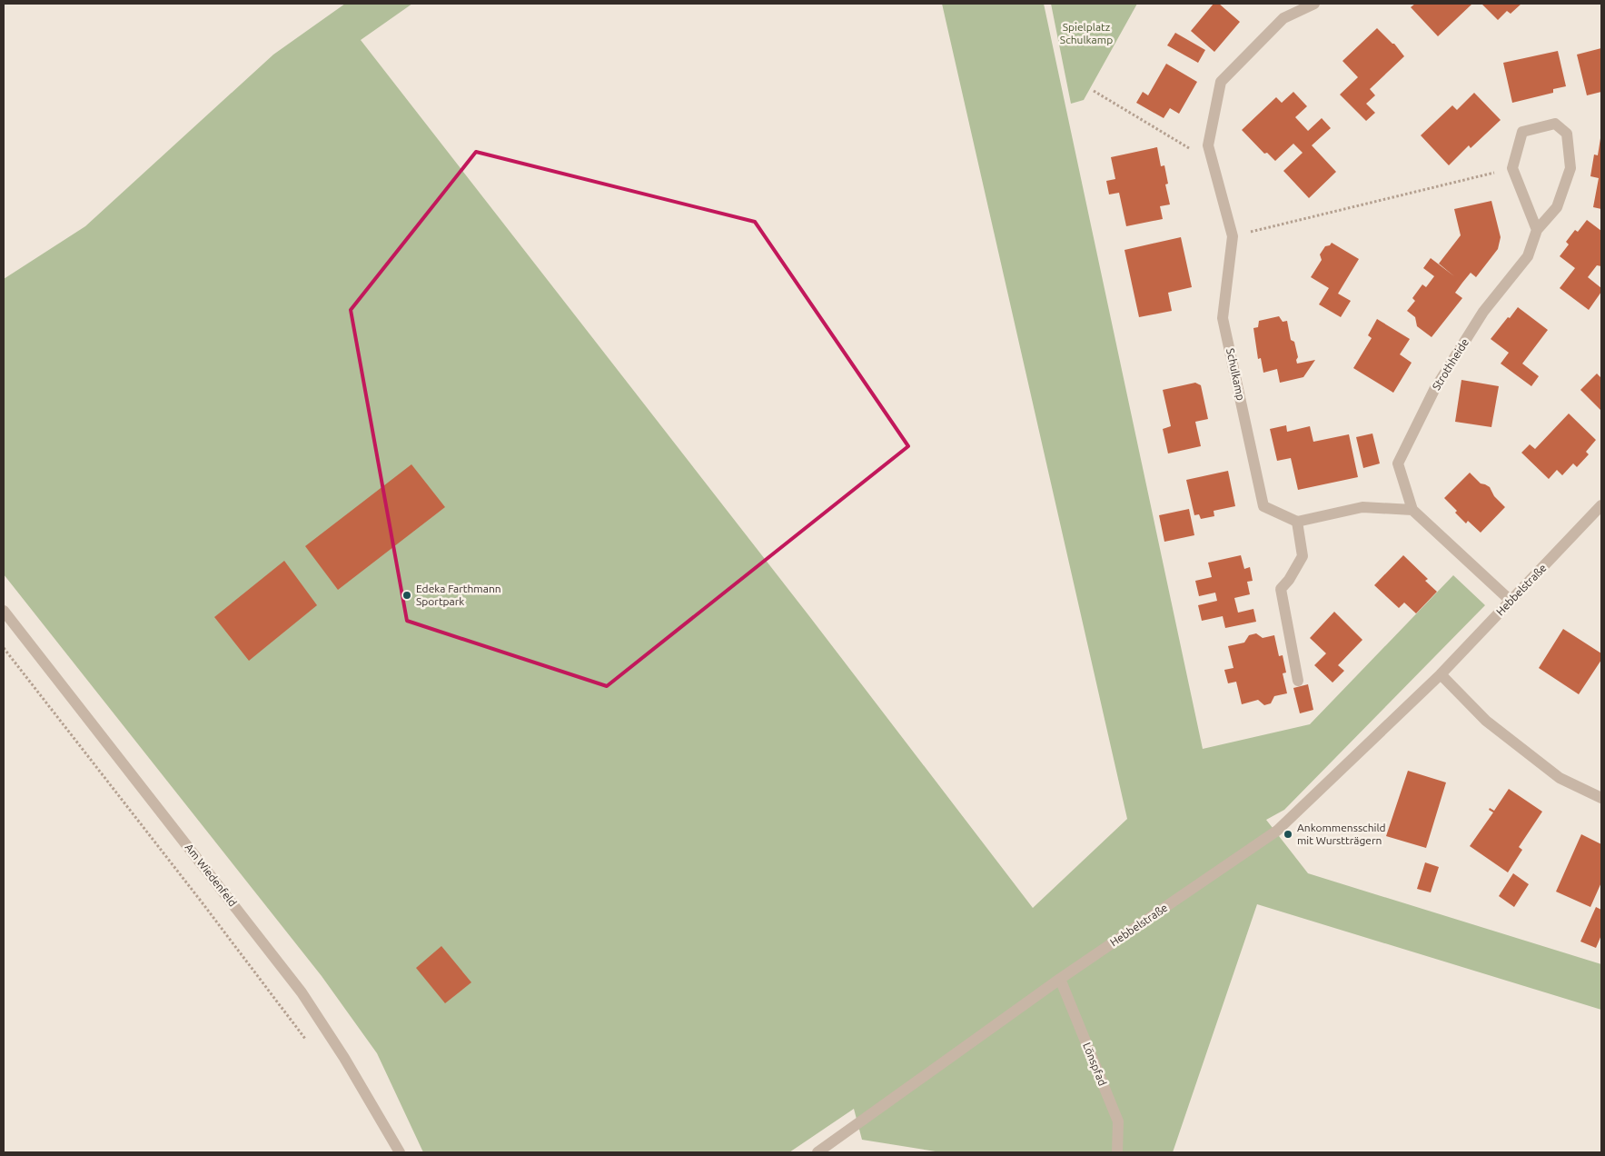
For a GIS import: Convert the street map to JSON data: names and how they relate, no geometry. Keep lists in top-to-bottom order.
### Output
{
  "streets": {
    "street": [
      "Strothheide",
      "Schulkamp",
      "Hebbelstraße",
      "Am Wiedenfeld",
      "Lönspfad"
    ]
  },
  "crossings": [
    ["Hebbelstraße", "Lönspfad"]
  ],
  "parks": ["Spielplatz Schulkamp"],
  "places": ["Edeka Farthmann Sportpark", "Ankommensschild mit Wurstträgern"]
}
